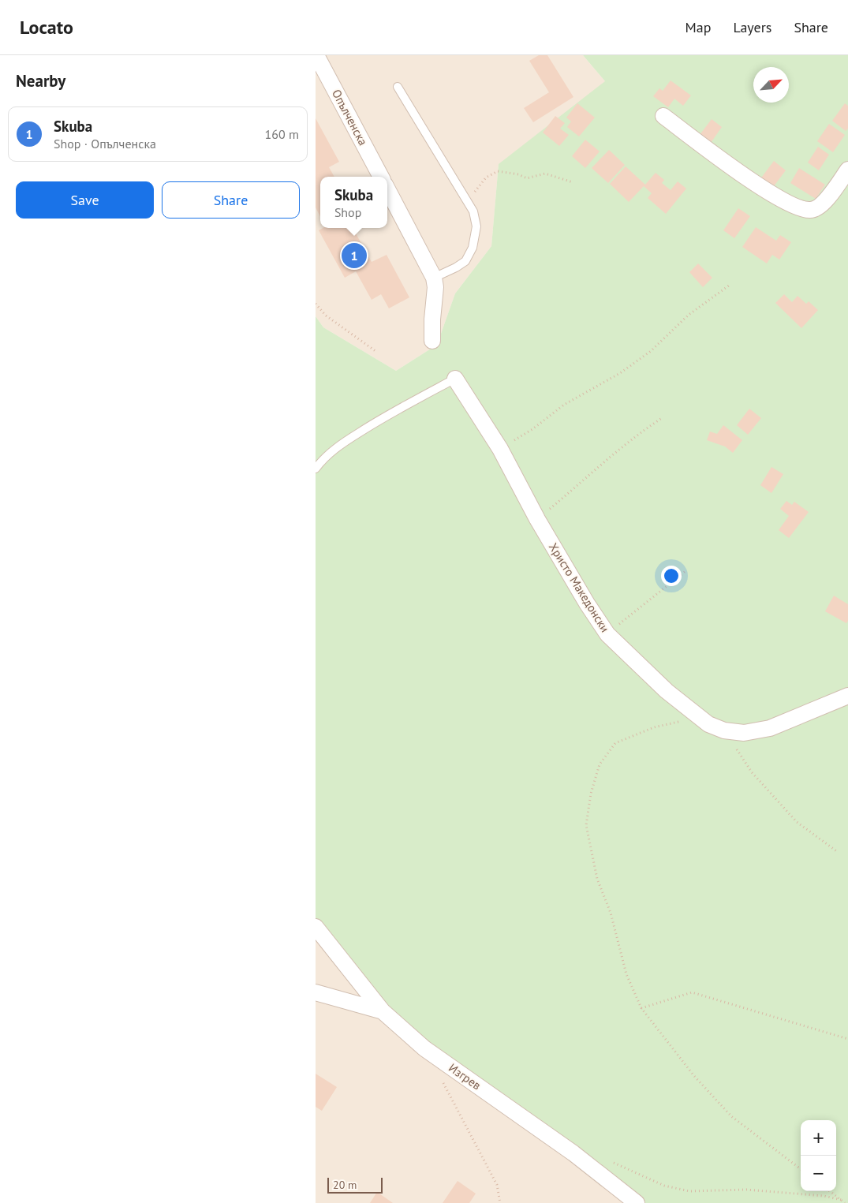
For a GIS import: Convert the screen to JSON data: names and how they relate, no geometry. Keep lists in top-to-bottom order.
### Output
{
  "streets": {
    "street": ["Опълченска", "Христо Македонски", "Изгрев"]
  },
  "scale_bar": "20 m",
  "north": "top right",
  "page": {
    "header": "Locato",
    "nav": ["Map", "Layers", "Share"],
    "heading": "Nearby",
    "list": [
      {
        "mark": "1",
        "name": "Skuba",
        "note": "Shop · Опълченска",
        "value": "160 m"
      }
    ],
    "buttons": ["Save", "Share"],
    "popup": ["Skuba", "Shop"],
    "pins": "1",
    "map_buttons": ["+", "−"],
    "scale": "20 m"
  }
}
